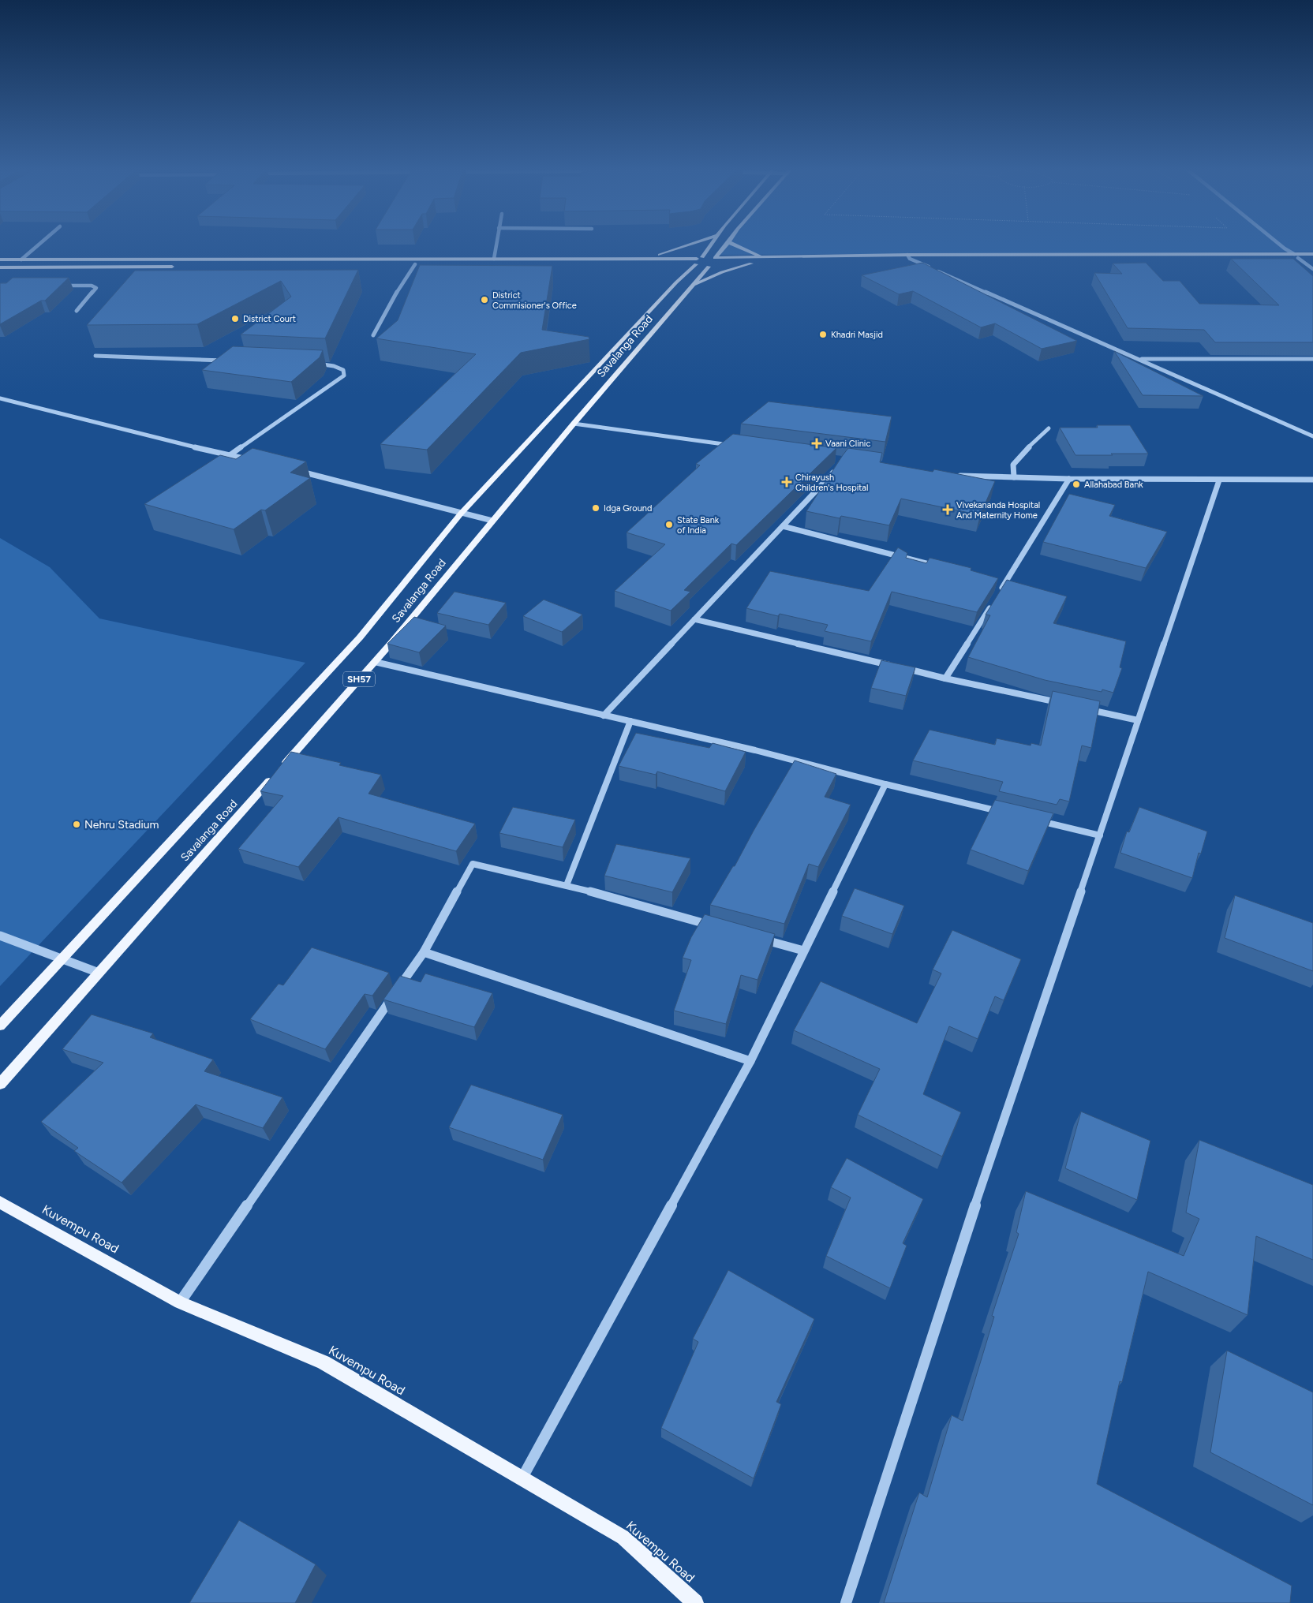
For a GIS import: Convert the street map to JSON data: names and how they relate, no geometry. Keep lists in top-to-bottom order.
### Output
{
  "streets": {
    "main road": ["Savalanga Road", "SH57", "Kuvempu Road"]
  },
  "places": {
    "other": [
      "District Commisioner's Office",
      "District Court",
      "Khadri Masjid",
      "Allahabad Bank",
      "Idga Ground",
      "State Bank of India",
      "Nehru Stadium"
    ],
    "health": ["Vaani Clinic", "Chirayush Children's Hospital", "Vivekananda Hospital And Maternity Home"]
  }
}
